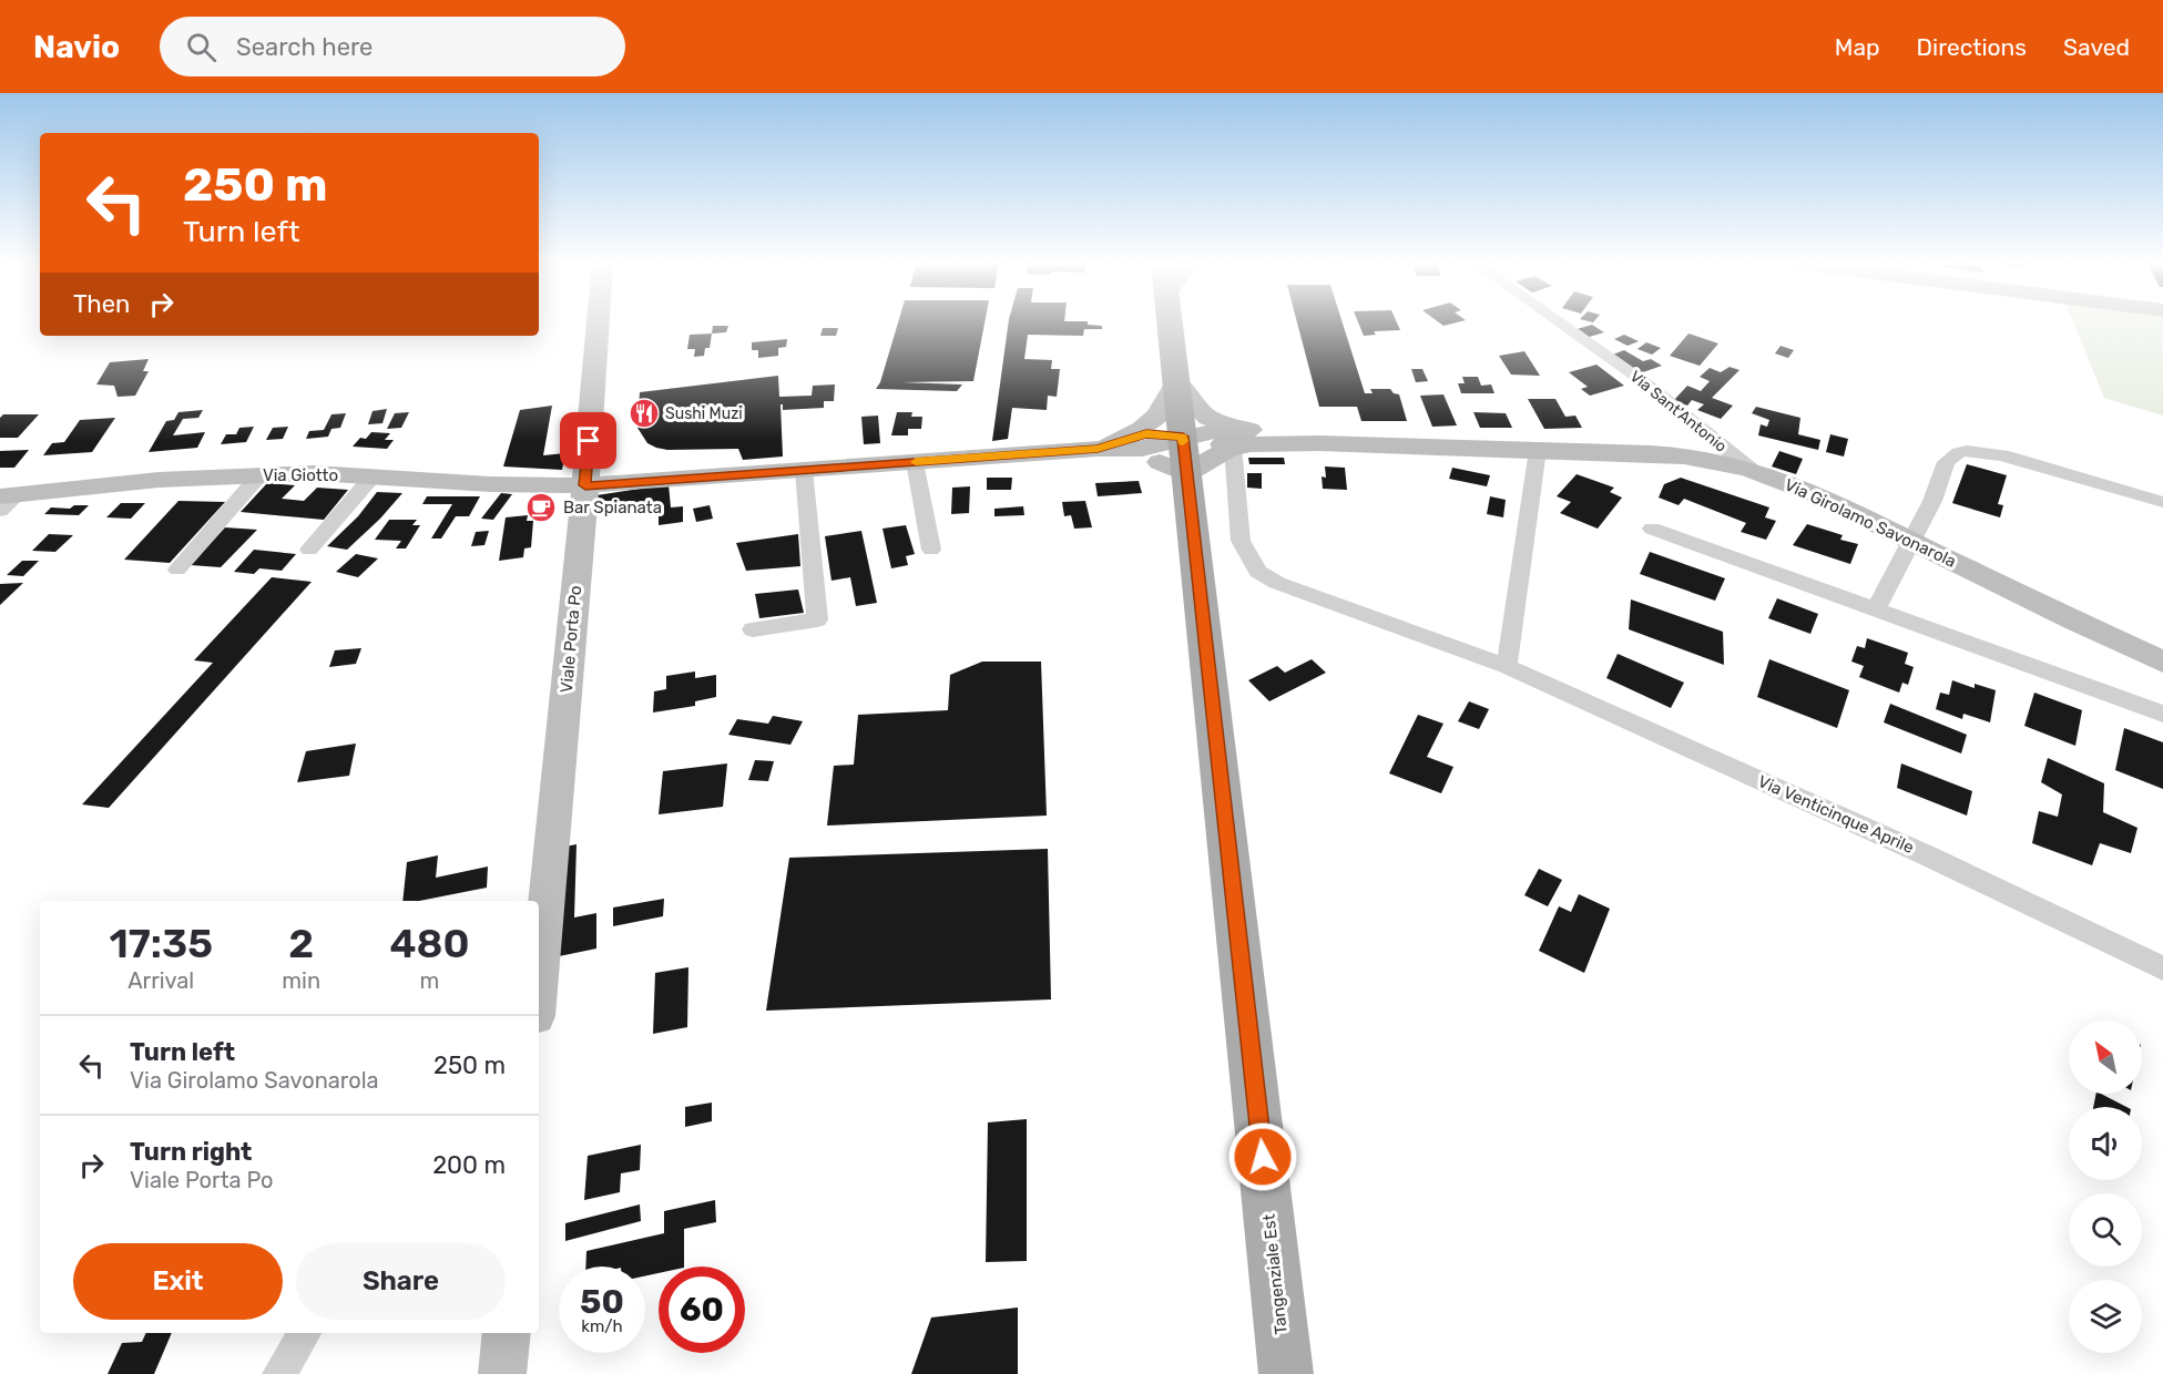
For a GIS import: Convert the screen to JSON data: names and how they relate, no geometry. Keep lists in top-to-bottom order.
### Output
{
  "streets": {
    "main road": ["Tangenziale Est"],
    "street": [
      "Via Sant'Antonio",
      "Via Giotto",
      "Via Girolamo Savonarola",
      "Viale Porta Po",
      "Via Venticinque Aprile"
    ]
  },
  "crossings": [
    ["Via Sant'Antonio", "Via Girolamo Savonarola"],
    ["Via Giotto", "Via Girolamo Savonarola"],
    ["Via Giotto", "Viale Porta Po"],
    ["Via Girolamo Savonarola", "Viale Porta Po"],
    ["Via Girolamo Savonarola", "Via Venticinque Aprile"],
    ["Via Girolamo Savonarola", "Tangenziale Est"]
  ],
  "places": {
    "restaurant": ["Sushi Muzi"],
    "cafe": ["Bar Spianata"]
  },
  "north": "top left",
  "page": {
    "header": "Navio",
    "search": "Search here",
    "nav": ["Map", "Directions", "Saved"],
    "turn": ["250 m", "Turn left"],
    "then": "Then",
    "eta": [
      "17:35",
      "Arrival",
      "2",
      "min",
      "480",
      "m"
    ],
    "list": [
      {
        "name": "Turn left",
        "note": "Via Girolamo Savonarola",
        "value": "250 m"
      },
      {
        "name": "Turn right",
        "note": "Viale Porta Po",
        "value": "200 m"
      }
    ],
    "buttons": ["Exit", "Share"],
    "speed": "50 km/h",
    "limit": "60"
  }
}
